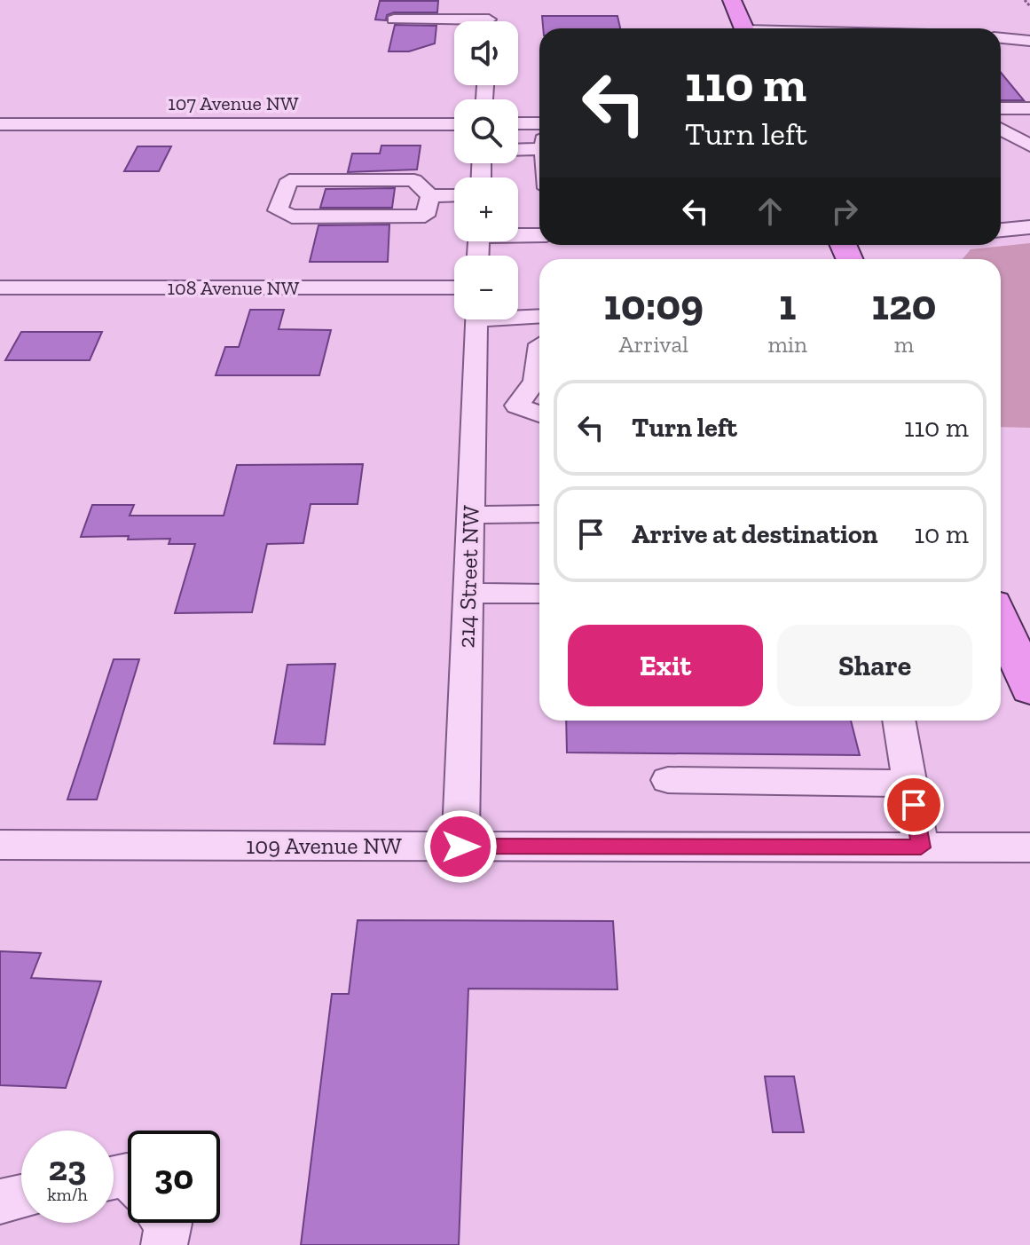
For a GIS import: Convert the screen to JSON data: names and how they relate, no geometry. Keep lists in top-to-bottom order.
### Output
{
  "streets": {
    "street": [
      "107 Avenue NW",
      "108 Avenue NW",
      "214 Street NW",
      "109 Avenue NW"
    ]
  },
  "crossings": [
    ["214 Street NW", "109 Avenue NW"]
  ],
  "page": {
    "map_buttons": ["+", "−"],
    "turn": ["110 m", "Turn left"],
    "eta": [
      "10:09",
      "Arrival",
      "1",
      "min",
      "120",
      "m"
    ],
    "list": [
      {
        "name": "Turn left",
        "value": "110 m"
      },
      {
        "name": "Arrive at destination",
        "value": "10 m"
      }
    ],
    "buttons": ["Exit", "Share"],
    "speed": "23 km/h",
    "limit": "30"
  }
}
